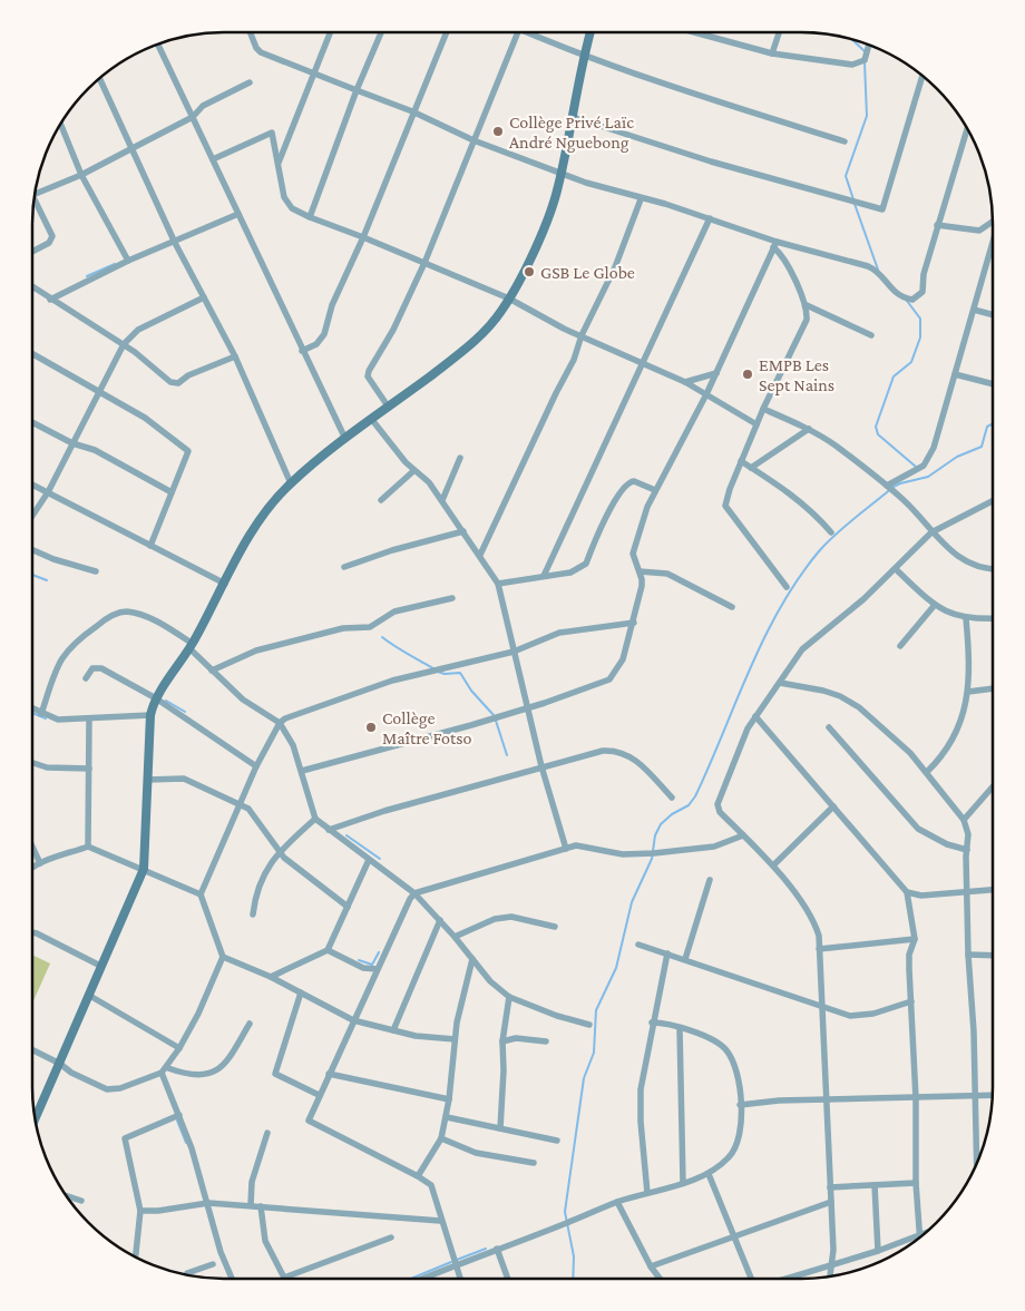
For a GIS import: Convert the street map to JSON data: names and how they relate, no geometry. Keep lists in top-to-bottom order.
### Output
{
  "places": [
    "Collège Privé Laïc André Nguebong",
    "GSB Le Globe",
    "EMPB Les Sept Nains",
    "Collège Maître Fotso"
  ]
}
